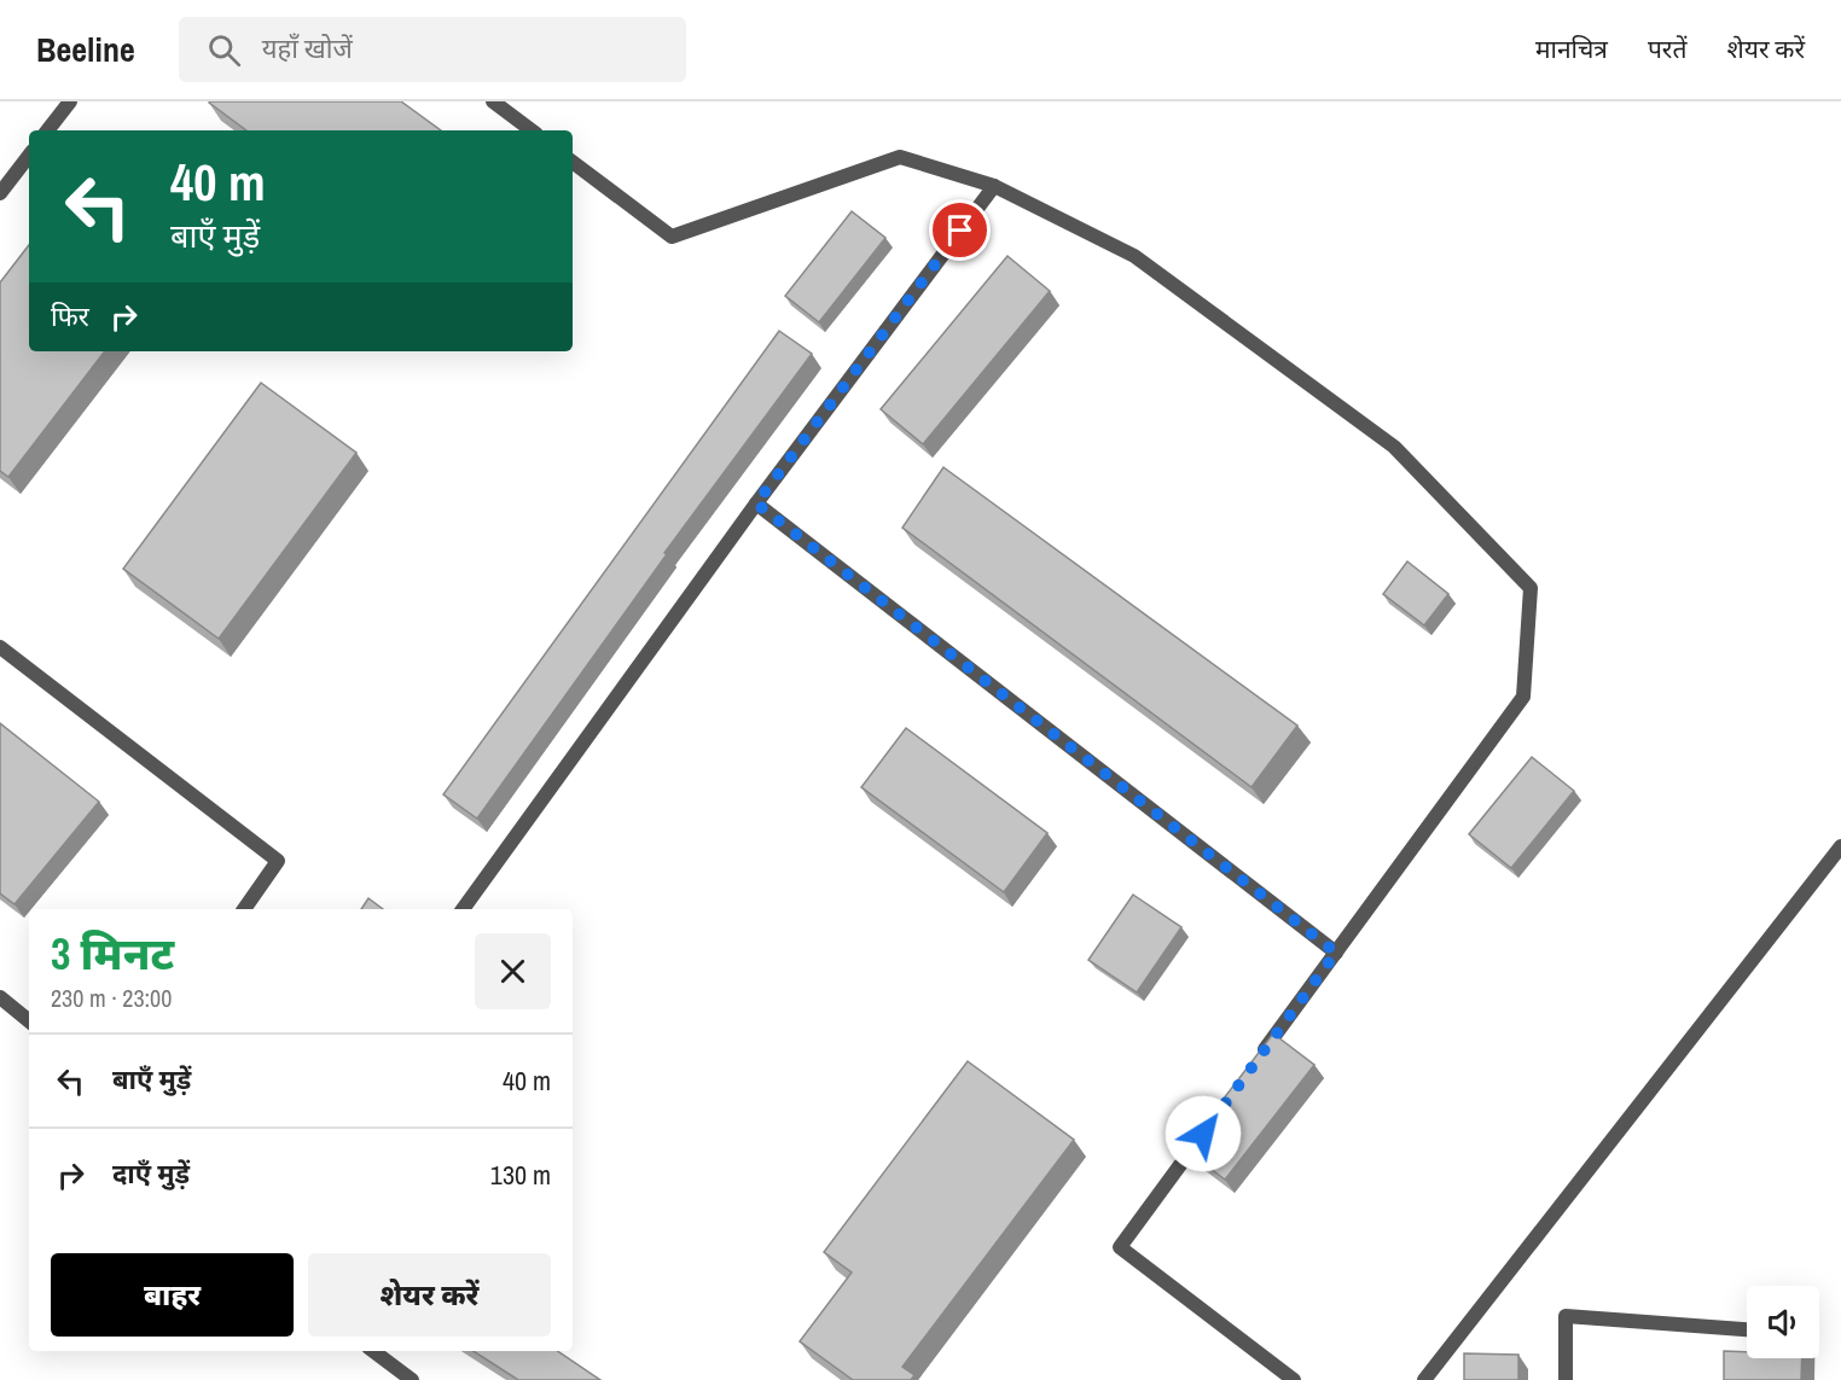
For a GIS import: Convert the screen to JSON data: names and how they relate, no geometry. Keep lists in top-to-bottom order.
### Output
{
  "page": {
    "header": "Beeline",
    "search": "यहाँ खोजें",
    "nav": ["मानचित्र", "परतें", "शेयर करें"],
    "turn": ["40 m", "बाएँ मुड़ें"],
    "then": "फिर",
    "heading": ["3 मिनट", "230 m · 23:00"],
    "list": [
      {
        "name": "बाएँ मुड़ें",
        "value": "40 m"
      },
      {
        "name": "दाएँ मुड़ें",
        "value": "130 m"
      }
    ],
    "buttons": ["बाहर", "शेयर करें"]
  }
}
